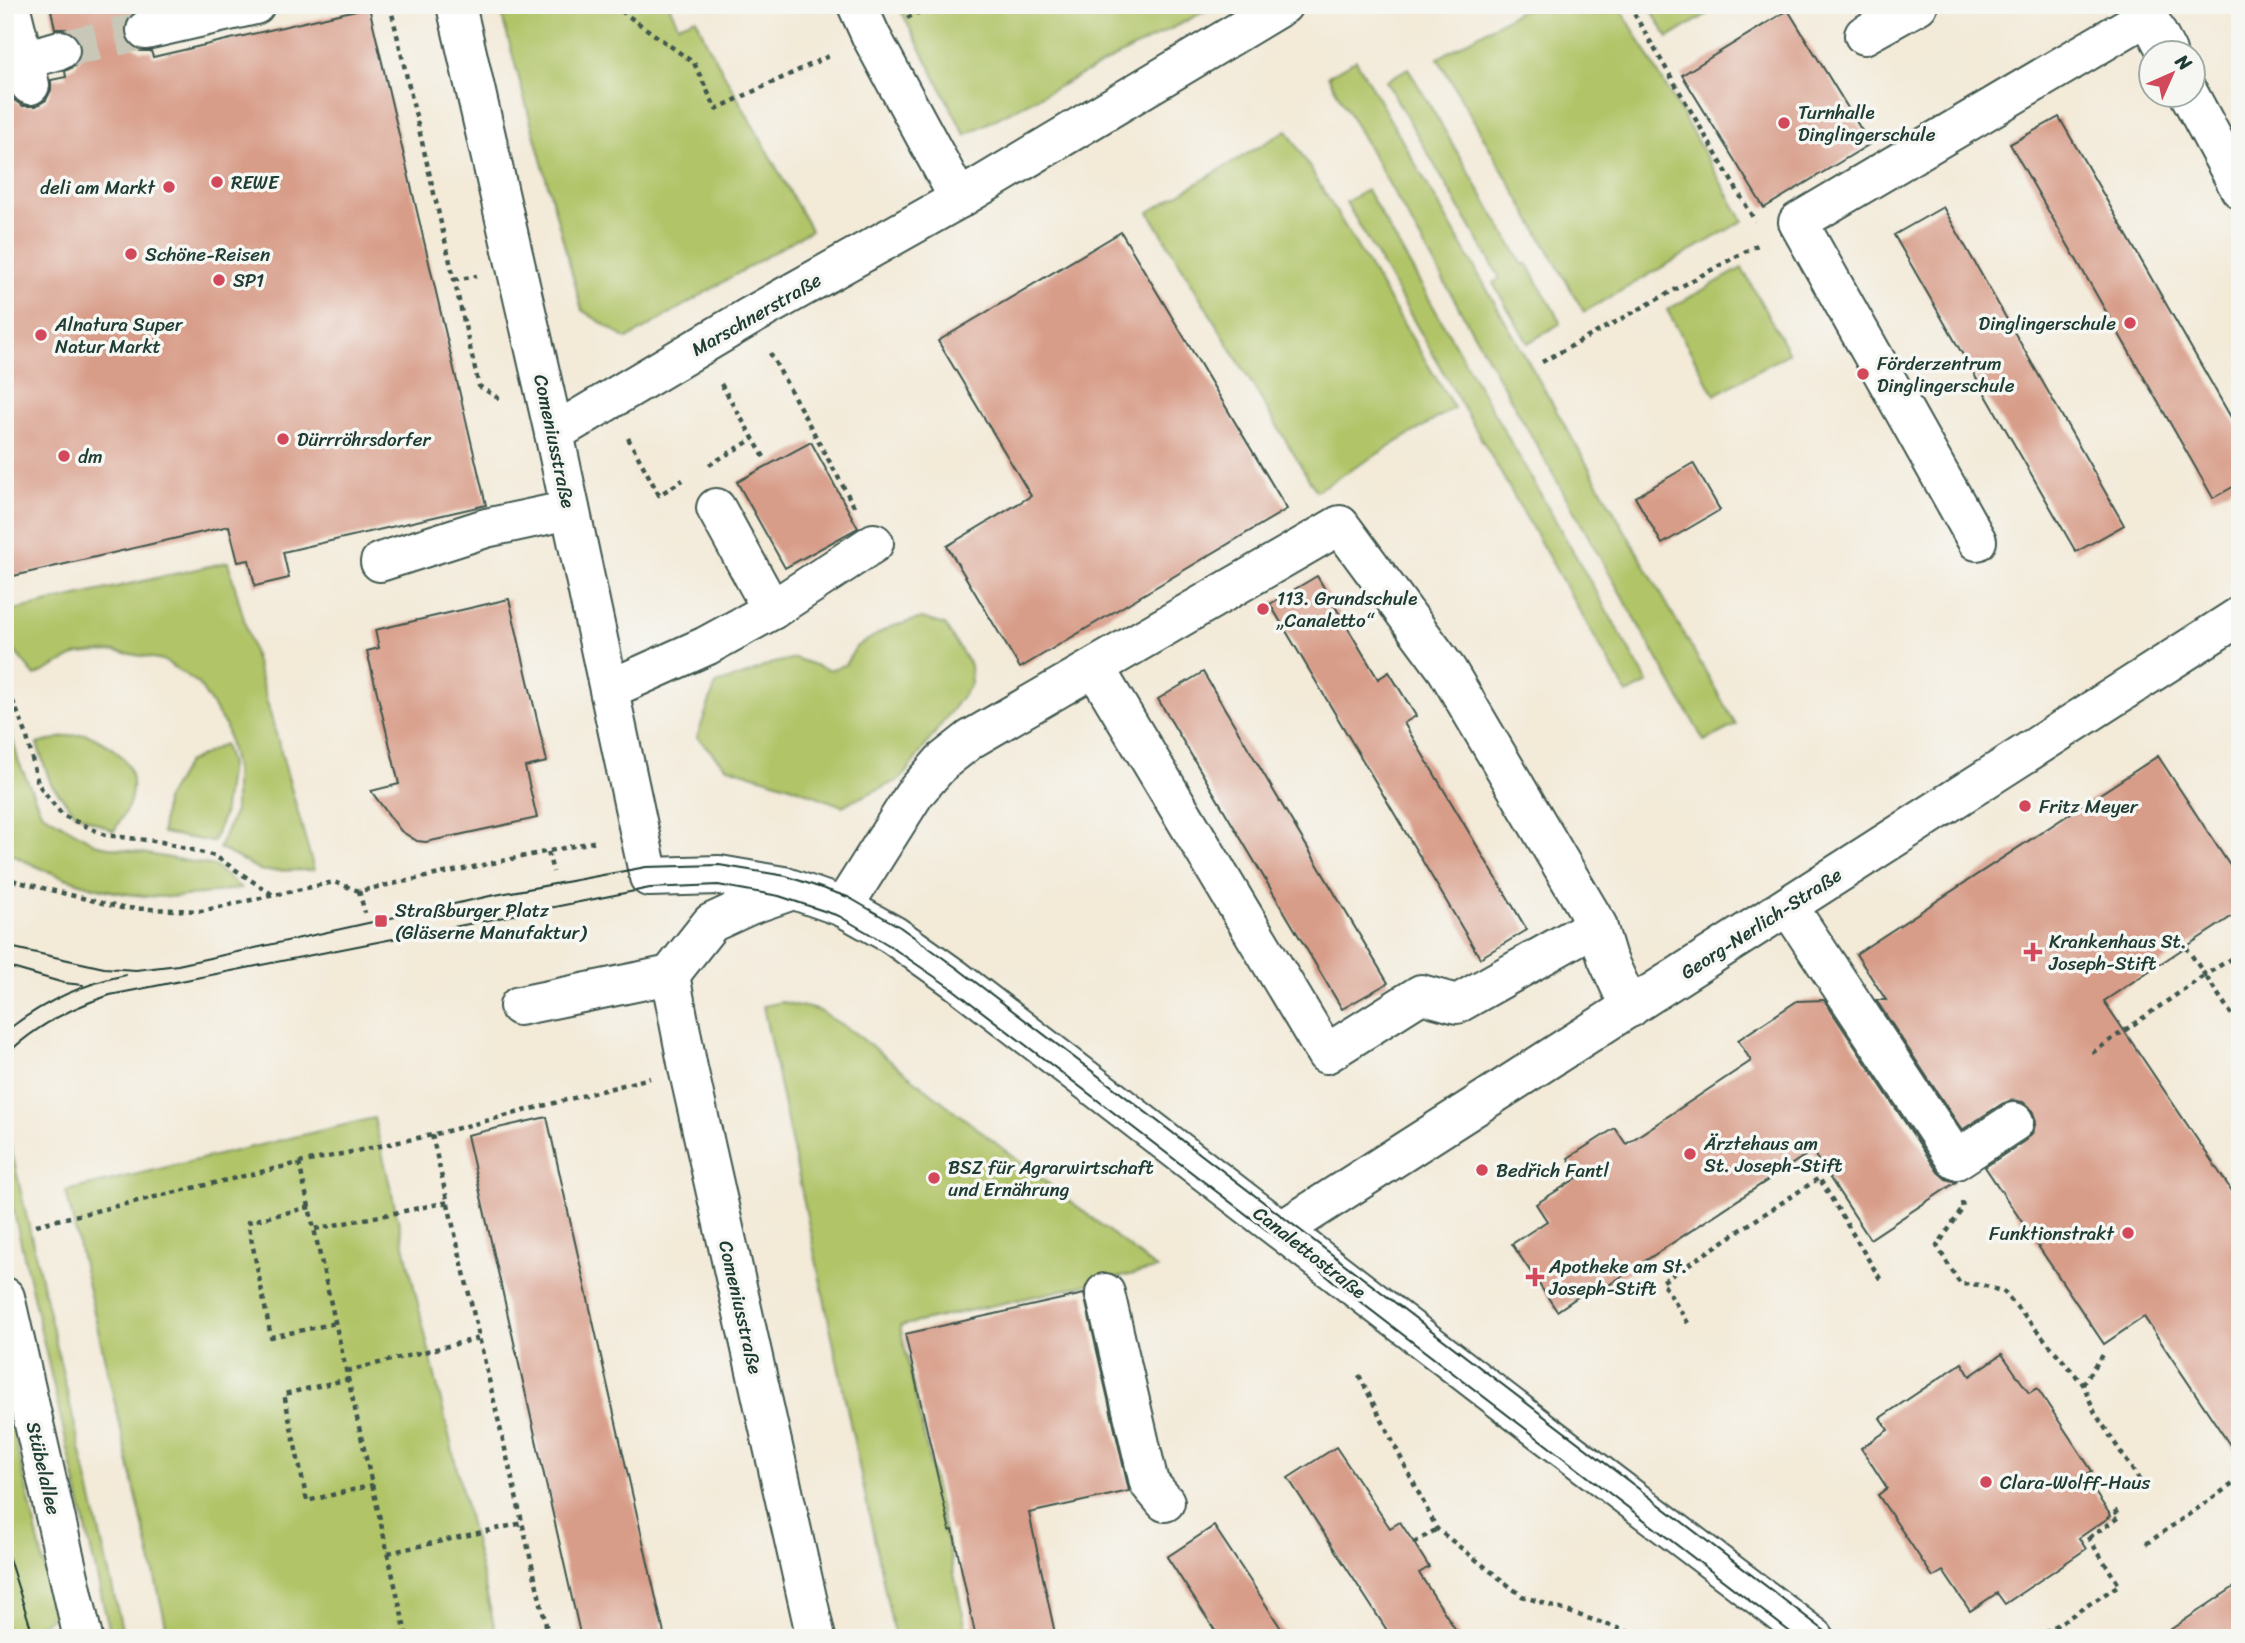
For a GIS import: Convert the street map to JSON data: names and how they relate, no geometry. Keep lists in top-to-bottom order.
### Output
{
  "streets": {
    "street": [
      "Marschnerstraße",
      "Comeniusstraße",
      "Georg-Nerlich-Straße",
      "Canalettostraße",
      "Stübelallee"
    ]
  },
  "crossings": [
    ["Marschnerstraße", "Comeniusstraße"],
    ["Comeniusstraße", "Canalettostraße"],
    ["Georg-Nerlich-Straße", "Canalettostraße"]
  ],
  "places": {
    "other": [
      "Turnhalle Dinglingerschule",
      "REWE",
      "deli am Markt",
      "Schöne-Reisen",
      "SP1",
      "Dinglingerschule",
      "Alnatura Super Natur Markt",
      "Förderzentrum Dinglingerschule",
      "Dürrröhrsdorfer",
      "dm",
      "113. Grundschule „Canaletto“",
      "Fritz Meyer",
      "Ärztehaus am St. Joseph-Stift",
      "Bedřich Fantl",
      "BSZ für Agrarwirtschaft und Ernährung",
      "Funktionstrakt",
      "Clara-Wolff-Haus"
    ],
    "transit": ["Straßburger Platz (Gläserne Manufaktur)"],
    "health": ["Krankenhaus St. Joseph-Stift", "Apotheke am St. Joseph-Stift"]
  },
  "north": "top right"
}
